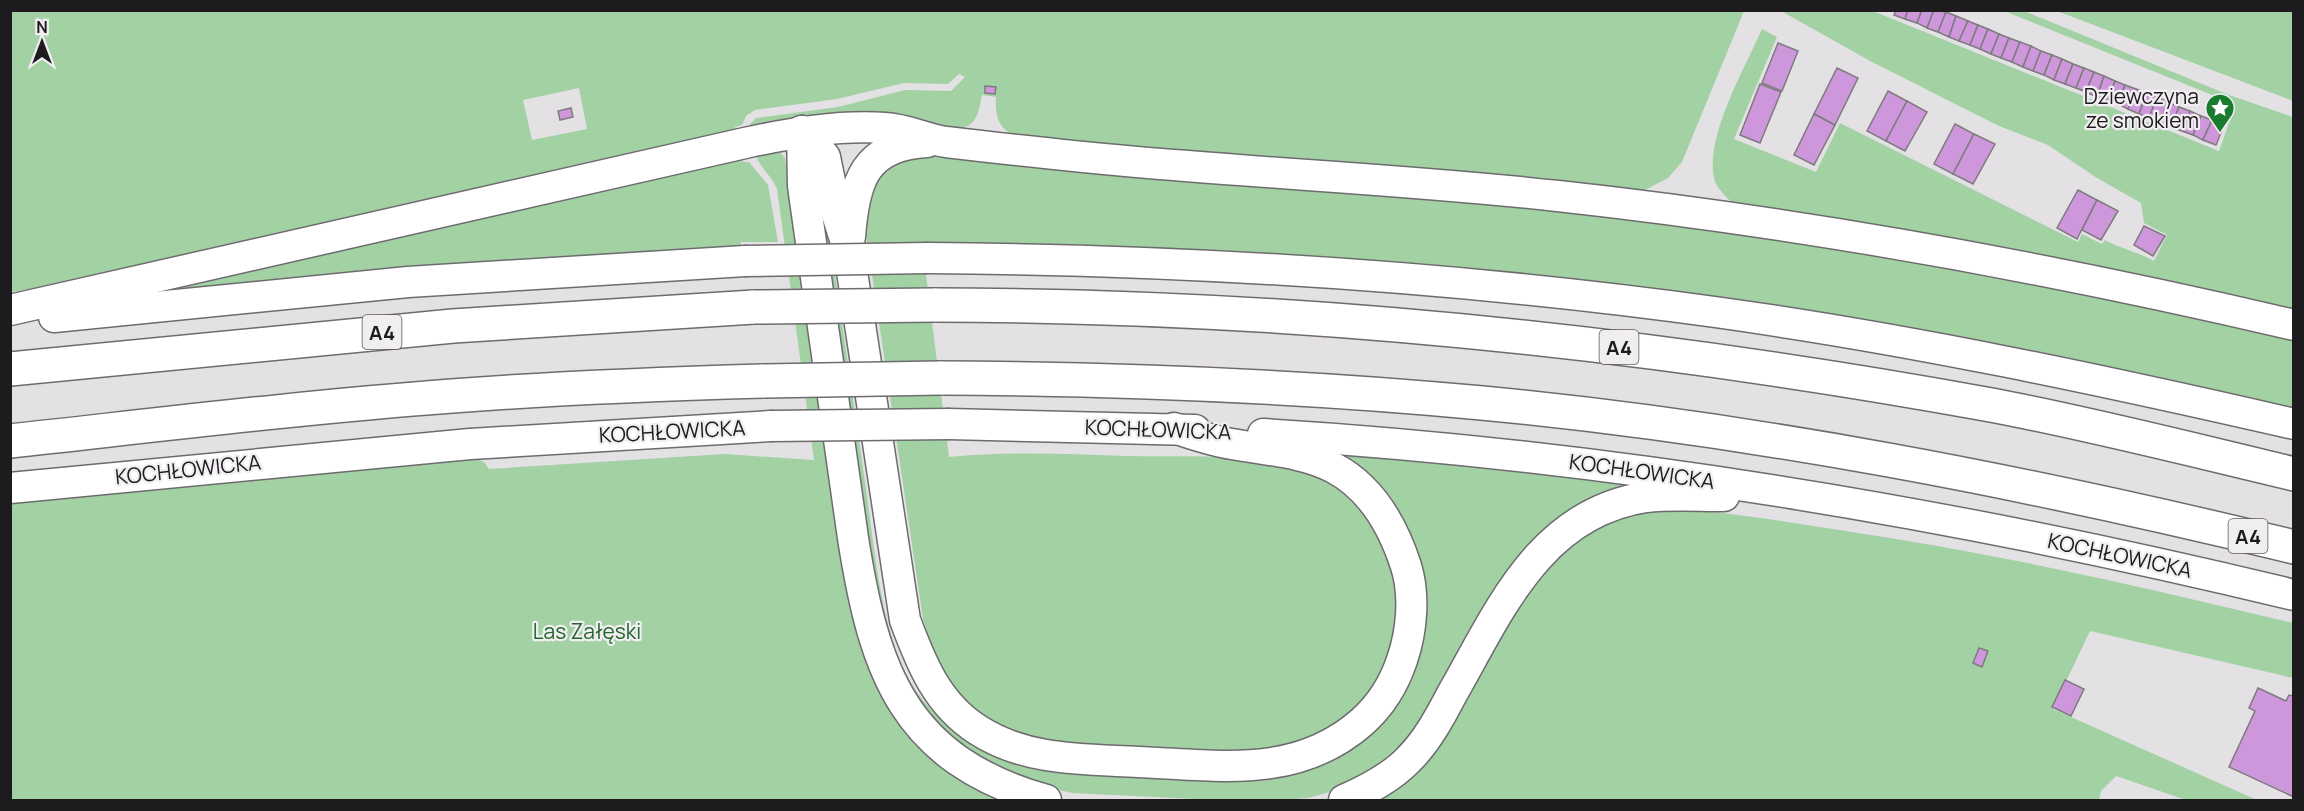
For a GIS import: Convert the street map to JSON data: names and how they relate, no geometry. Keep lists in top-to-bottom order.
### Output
{
  "streets": {
    "highway": ["A4"],
    "main road": ["KOCHŁOWICKA"]
  },
  "parks": ["Las Załęski"],
  "places": {
    "place": ["Dziewczyna ze smokiem"]
  },
  "north": "top"
}
